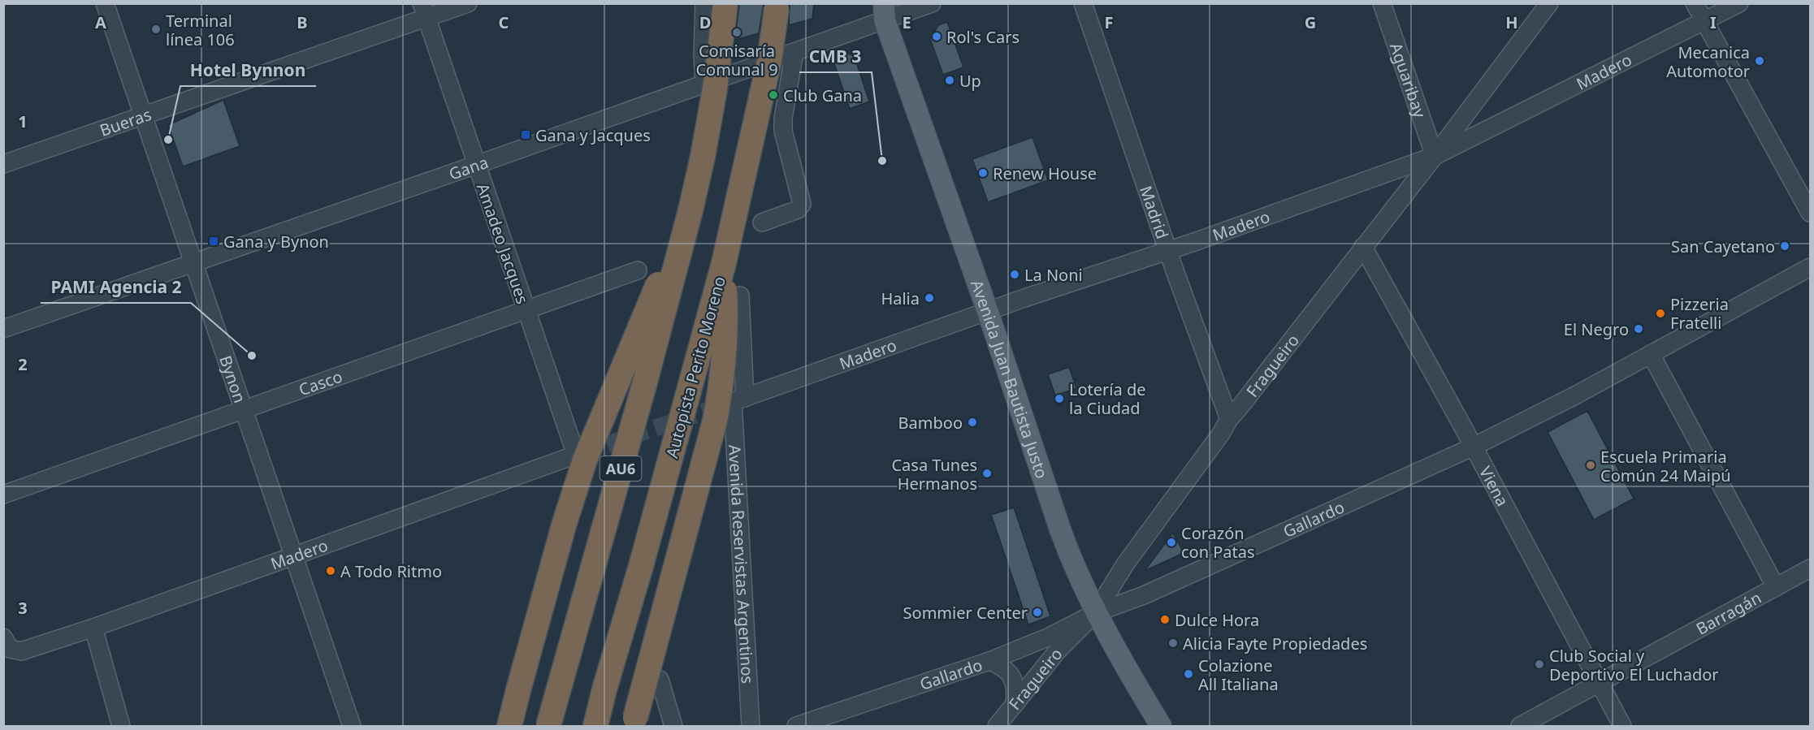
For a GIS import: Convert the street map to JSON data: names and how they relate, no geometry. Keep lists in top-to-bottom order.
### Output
{
  "streets": {
    "highway": ["Autopista Perito Moreno", "AU6"],
    "main road": ["Avenida Juan Bautista Justo"],
    "street": [
      "Madero",
      "Aguaribay",
      "Bueras",
      "Gana",
      "Madrid",
      "Amadeo Jacques",
      "Fragueiro",
      "Bynon",
      "Casco",
      "Viena",
      "Gallardo",
      "Avenida Reservistas Argentinos",
      "Barragán"
    ]
  },
  "crossings": [
    ["Madero", "Aguaribay"],
    ["Madero", "Madrid"],
    ["Madero", "Amadeo Jacques"],
    ["Madero", "Fragueiro"],
    ["Madero", "Bynon"],
    ["Madero", "Avenida Juan Bautista Justo"],
    ["Madero", "Avenida Reservistas Argentinos"],
    ["Aguaribay", "Fragueiro"],
    ["Bueras", "Amadeo Jacques"],
    ["Bueras", "Bynon"],
    ["Gana", "Amadeo Jacques"],
    ["Gana", "Bynon"],
    ["Gana", "Avenida Juan Bautista Justo"],
    ["Madrid", "Fragueiro"],
    ["Amadeo Jacques", "Casco"],
    ["Fragueiro", "Avenida Juan Bautista Justo"],
    ["Fragueiro", "Viena"],
    ["Fragueiro", "Gallardo"],
    ["Bynon", "Casco"],
    ["Avenida Juan Bautista Justo", "Gallardo"],
    ["Viena", "Gallardo"],
    ["Viena", "Barragán"]
  ],
  "places": {
    "other": [
      "Terminal línea 106",
      "Comisaría Comunal 9",
      "Rol's Cars",
      "Mecanica Automotor",
      "Up",
      "Club Gana",
      "Hotel Bynnon",
      "CMB 3",
      "Renew House",
      "San Cayetano",
      "La Noni",
      "Halia",
      "Pizzeria Fratelli",
      "El Negro",
      "PAMI Agencia 2",
      "Lotería de la Ciudad",
      "Bamboo",
      "Escuela Primaria Común 24 Maipú",
      "Casa Tunes Hermanos",
      "Corazón con Patas",
      "A Todo Ritmo",
      "Sommier Center",
      "Dulce Hora",
      "Alicia Fayte Propiedades",
      "Club Social y Deportivo El Luchador",
      "Colazione All Italiana"
    ],
    "transit": ["Gana y Jacques", "Gana y Bynon"]
  },
  "grid": {
    "columns": [
      "A",
      "B",
      "C",
      "D",
      "E",
      "F",
      "G",
      "H",
      "I"
    ],
    "rows": ["1", "2", "3"]
  }
}
